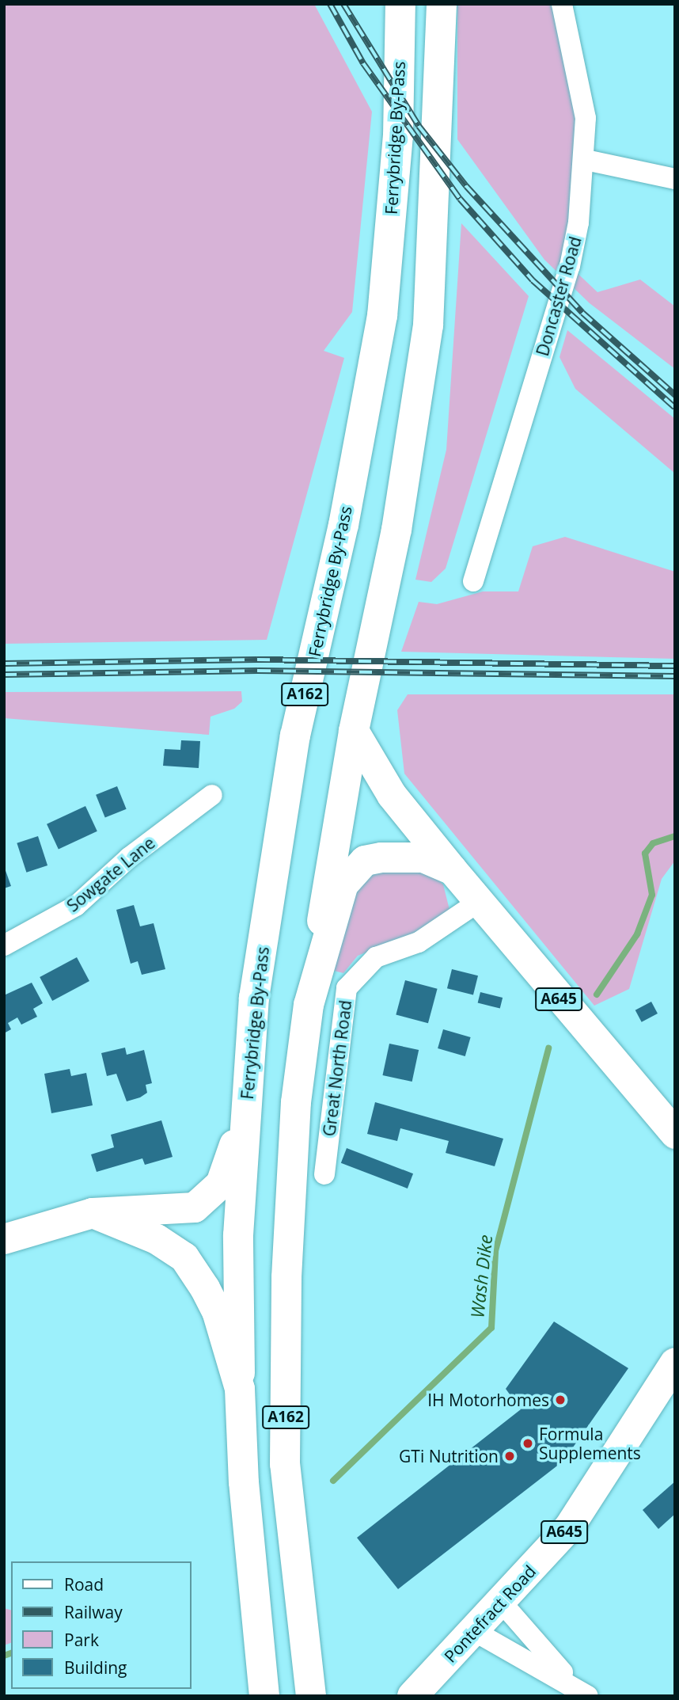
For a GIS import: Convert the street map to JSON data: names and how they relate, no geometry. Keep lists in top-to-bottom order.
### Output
{
  "streets": {
    "main road": [
      "Ferrybridge By-Pass",
      "A162",
      "A645",
      "Pontefract Road"
    ],
    "street": ["Doncaster Road", "Sowgate Lane", "Great North Road"]
  },
  "crossings": [
    ["Ferrybridge By-Pass", "A162"],
    ["A645", "Great North Road"]
  ],
  "water": ["Wash Dike"],
  "places": ["IH Motorhomes", "Formula Supplements", "GTi Nutrition"],
  "legend": [
    "Road",
    "Railway",
    "Park",
    "Building"
  ]
}
